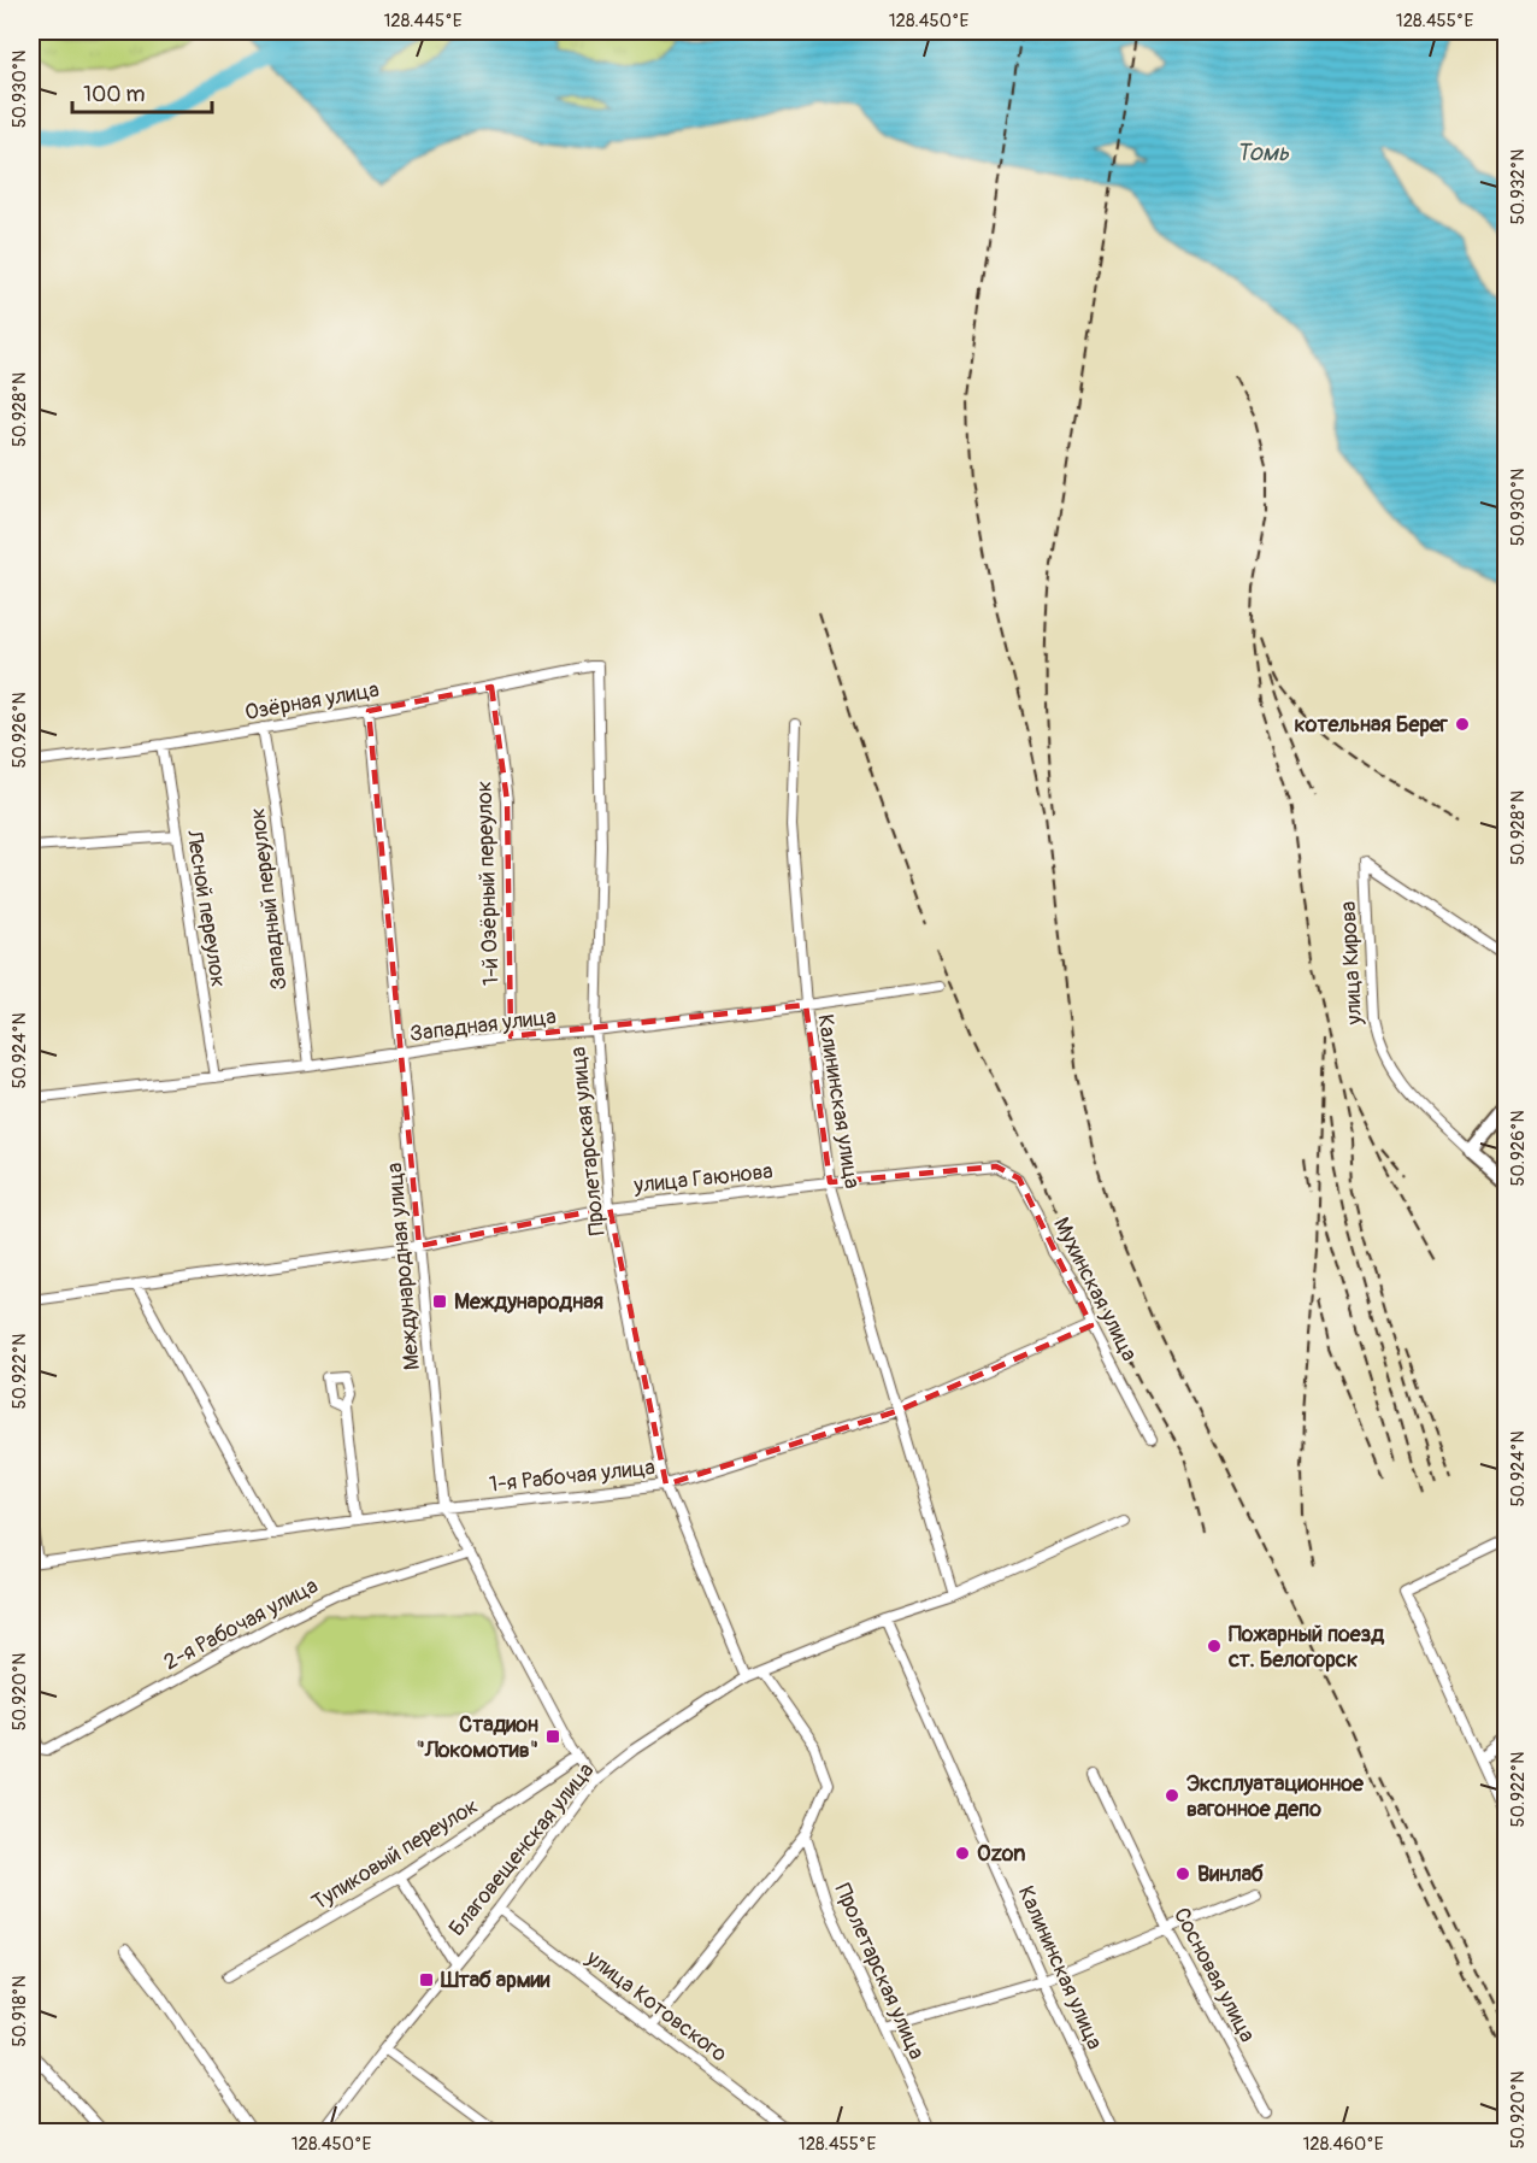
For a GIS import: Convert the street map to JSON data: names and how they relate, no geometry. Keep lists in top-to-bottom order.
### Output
{
  "streets": {
    "main road": ["улица Кирова"],
    "street": [
      "Озёрная улица",
      "1-й Озёрный переулок",
      "Западный переулок",
      "Лесной переулок",
      "Западная улица",
      "Калининская улица",
      "Пролетарская улица",
      "улица Гаюнова",
      "Международная улица",
      "Мухинская улица",
      "1-я Рабочая улица",
      "2-я Рабочая улица",
      "Благовещенская улица",
      "Тупиковый переулок",
      "Сосновая улица",
      "улица Котовского"
    ]
  },
  "crossings": [
    ["Озёрная улица", "1-й Озёрный переулок"],
    ["Озёрная улица", "Западный переулок"],
    ["Озёрная улица", "Лесной переулок"],
    ["Озёрная улица", "Пролетарская улица"],
    ["Озёрная улица", "Международная улица"],
    ["1-й Озёрный переулок", "Западная улица"],
    ["Западный переулок", "Западная улица"],
    ["Лесной переулок", "Западная улица"],
    ["Западная улица", "Калининская улица"],
    ["Западная улица", "Пролетарская улица"],
    ["Западная улица", "Международная улица"],
    ["Калининская улица", "улица Гаюнова"],
    ["Калининская улица", "1-я Рабочая улица"],
    ["Калининская улица", "Благовещенская улица"],
    ["Пролетарская улица", "улица Гаюнова"],
    ["Пролетарская улица", "1-я Рабочая улица"],
    ["Пролетарская улица", "Благовещенская улица"],
    ["улица Гаюнова", "Международная улица"],
    ["улица Гаюнова", "Мухинская улица"],
    ["Международная улица", "1-я Рабочая улица"],
    ["Международная улица", "2-я Рабочая улица"],
    ["Международная улица", "Благовещенская улица"],
    ["Международная улица", "Тупиковый переулок"],
    ["Мухинская улица", "1-я Рабочая улица"],
    ["Благовещенская улица", "улица Котовского"]
  ],
  "water": ["Томь"],
  "places": {
    "other": [
      "котельная Берег",
      "Пожарный поезд ст. Белогорск",
      "Эксплуатационное вагонное депо",
      "Ozon",
      "Винлаб"
    ],
    "transit": ["Международная", "Стадион \"Локомотив\"", "Штаб армии"]
  },
  "scale_bar": "100 m",
  "coordinates": [
    "128.445°E",
    "128.450°E",
    "128.455°E",
    "50.930°N",
    "50.932°N",
    "50.928°N",
    "50.926°N",
    "50.924°N",
    "50.922°N",
    "50.920°N",
    "50.918°N",
    "128.460°E"
  ]
}
